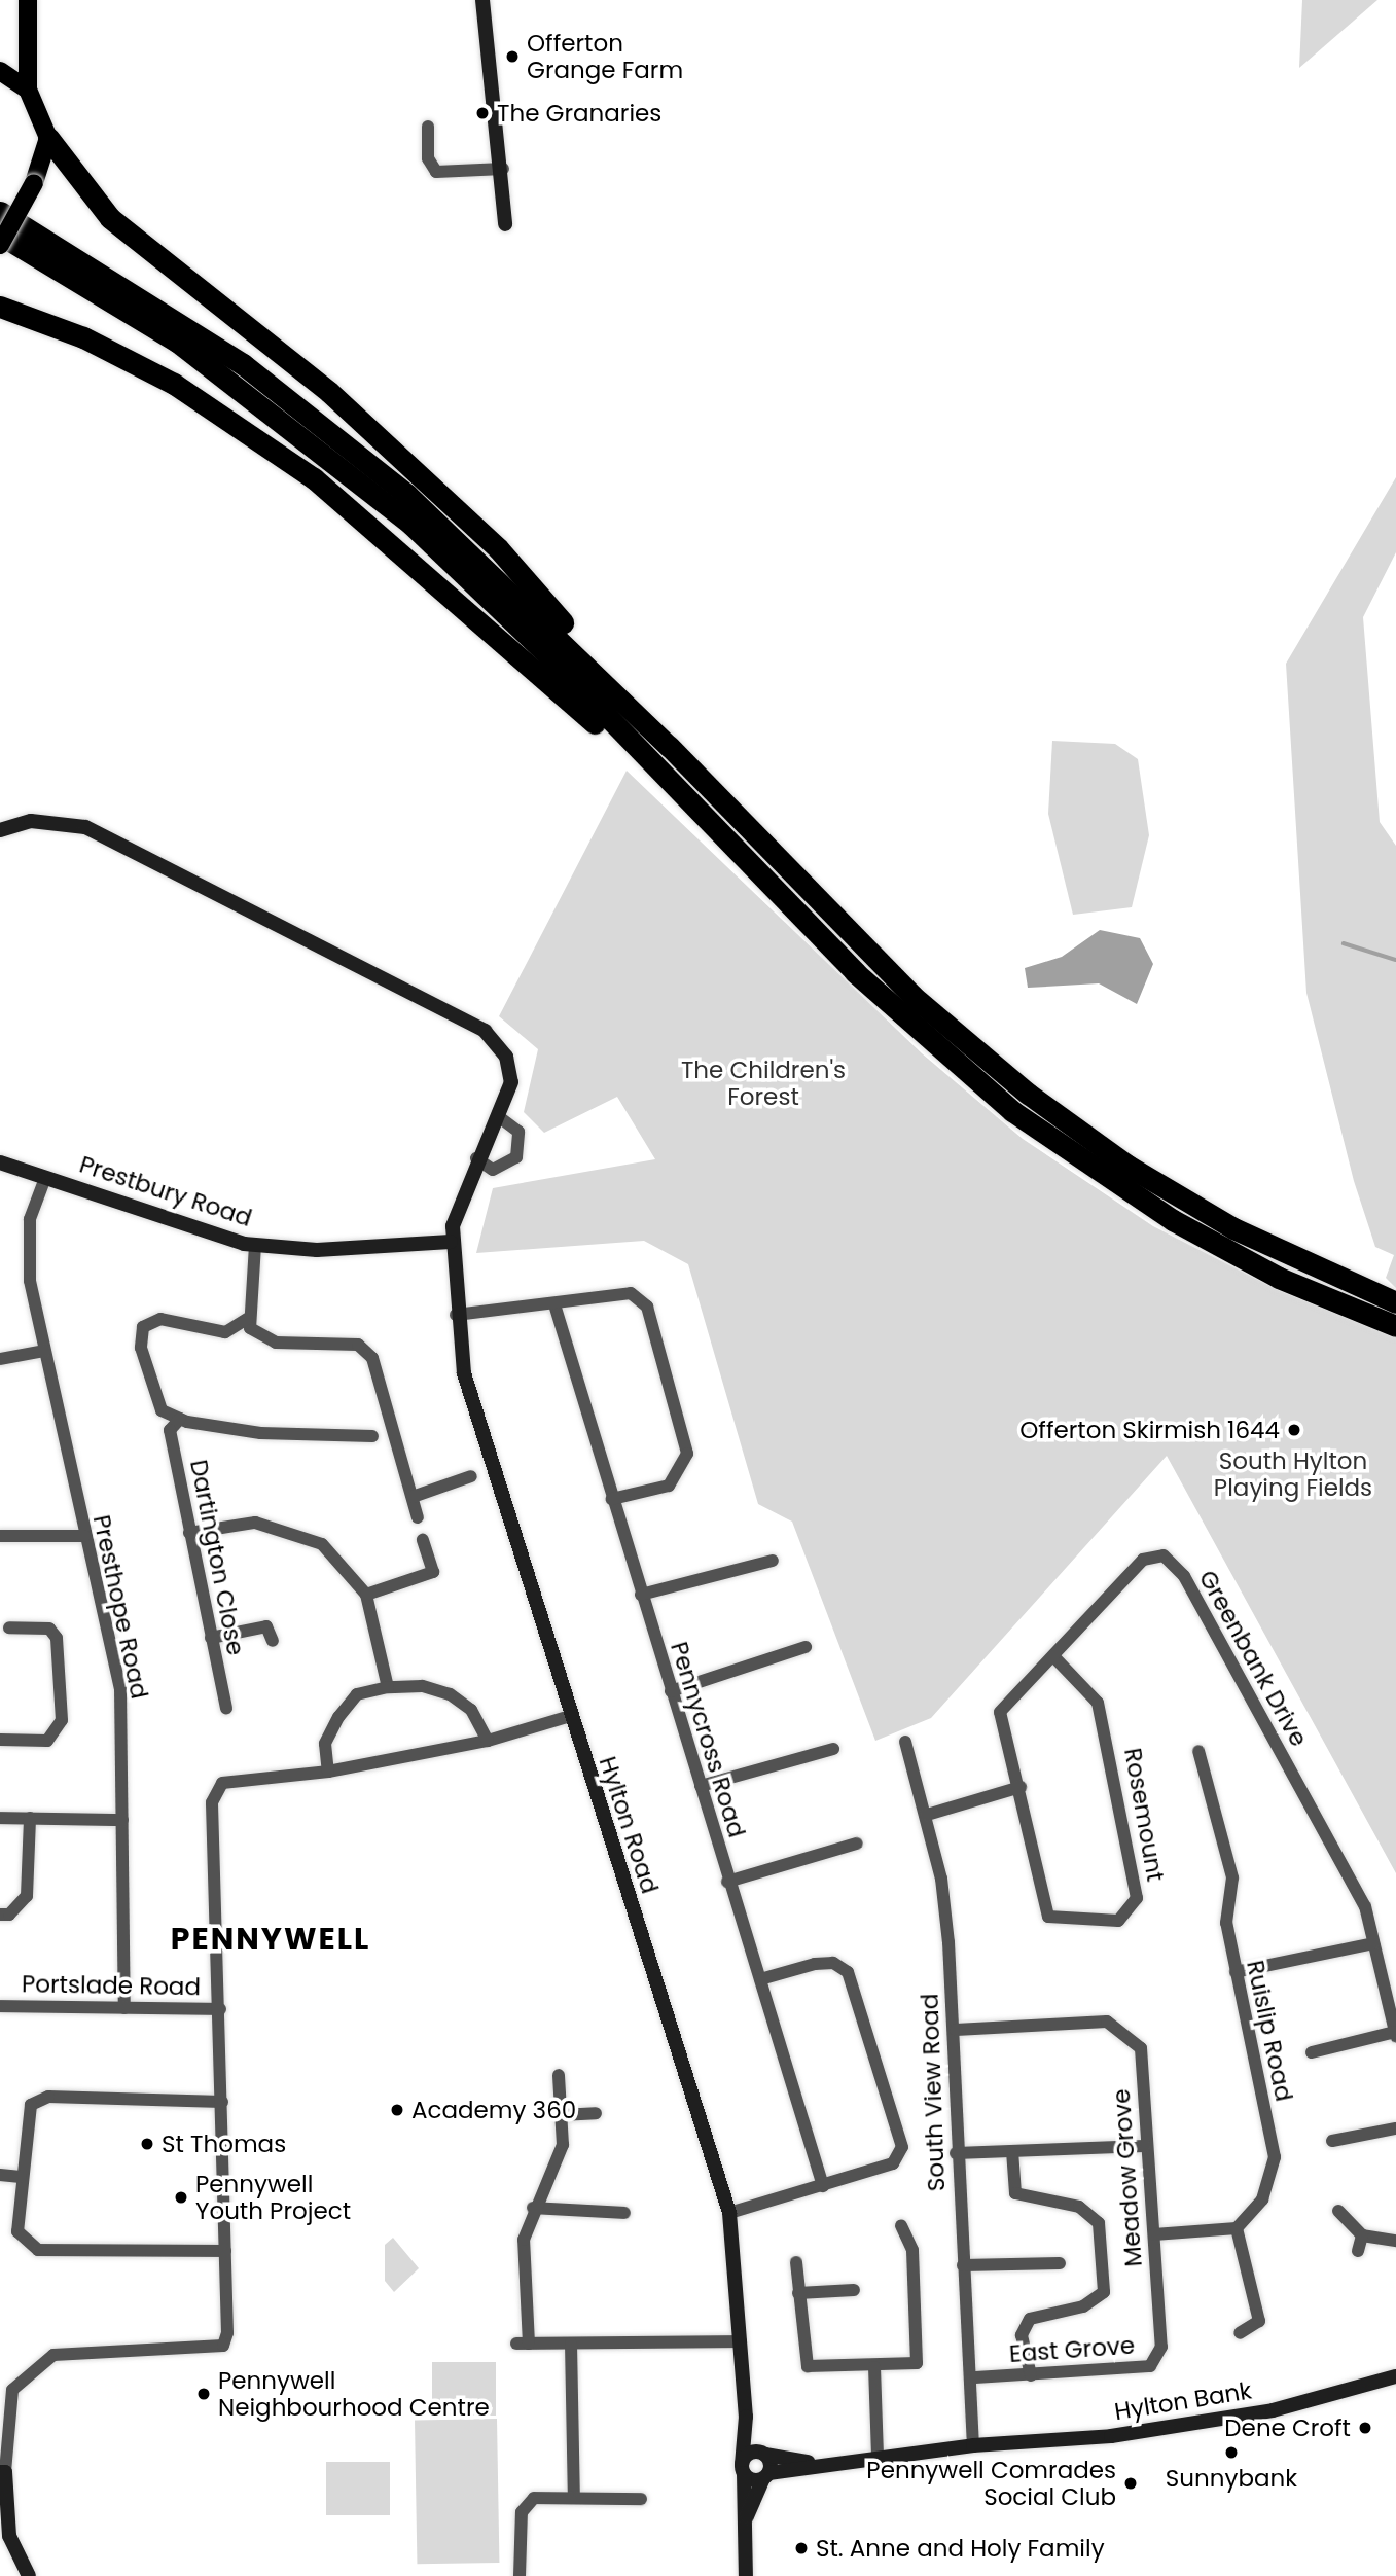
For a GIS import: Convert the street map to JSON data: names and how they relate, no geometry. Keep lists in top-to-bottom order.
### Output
{
  "streets": {
    "street": [
      "Prestbury Road",
      "Dartington Close",
      "Presthope Road",
      "Greenbank Drive",
      "Pennycross Road",
      "Rosemount",
      "Hylton Road",
      "Portslade Road",
      "Ruislip Road",
      "South View Road",
      "Meadow Grove",
      "East Grove",
      "Hylton Bank"
    ]
  },
  "crossings": [
    ["Prestbury Road", "Presthope Road"],
    ["Prestbury Road", "Hylton Road"],
    ["Presthope Road", "Portslade Road"],
    ["Greenbank Drive", "Rosemount"],
    ["South View Road", "Meadow Grove"],
    ["South View Road", "East Grove"],
    ["South View Road", "Hylton Bank"],
    ["Meadow Grove", "East Grove"]
  ],
  "districts": ["PENNYWELL"],
  "parks": ["The Children's Forest", "South Hylton Playing Fields"],
  "places": [
    "Offerton Grange Farm",
    "The Granaries",
    "Offerton Skirmish 1644",
    "Academy 360",
    "St Thomas",
    "Pennywell Youth Project",
    "Pennywell Neighbourhood Centre",
    "Dene Croft",
    "Sunnybank",
    "Pennywell Comrades Social Club",
    "St. Anne and Holy Family"
  ]
}
